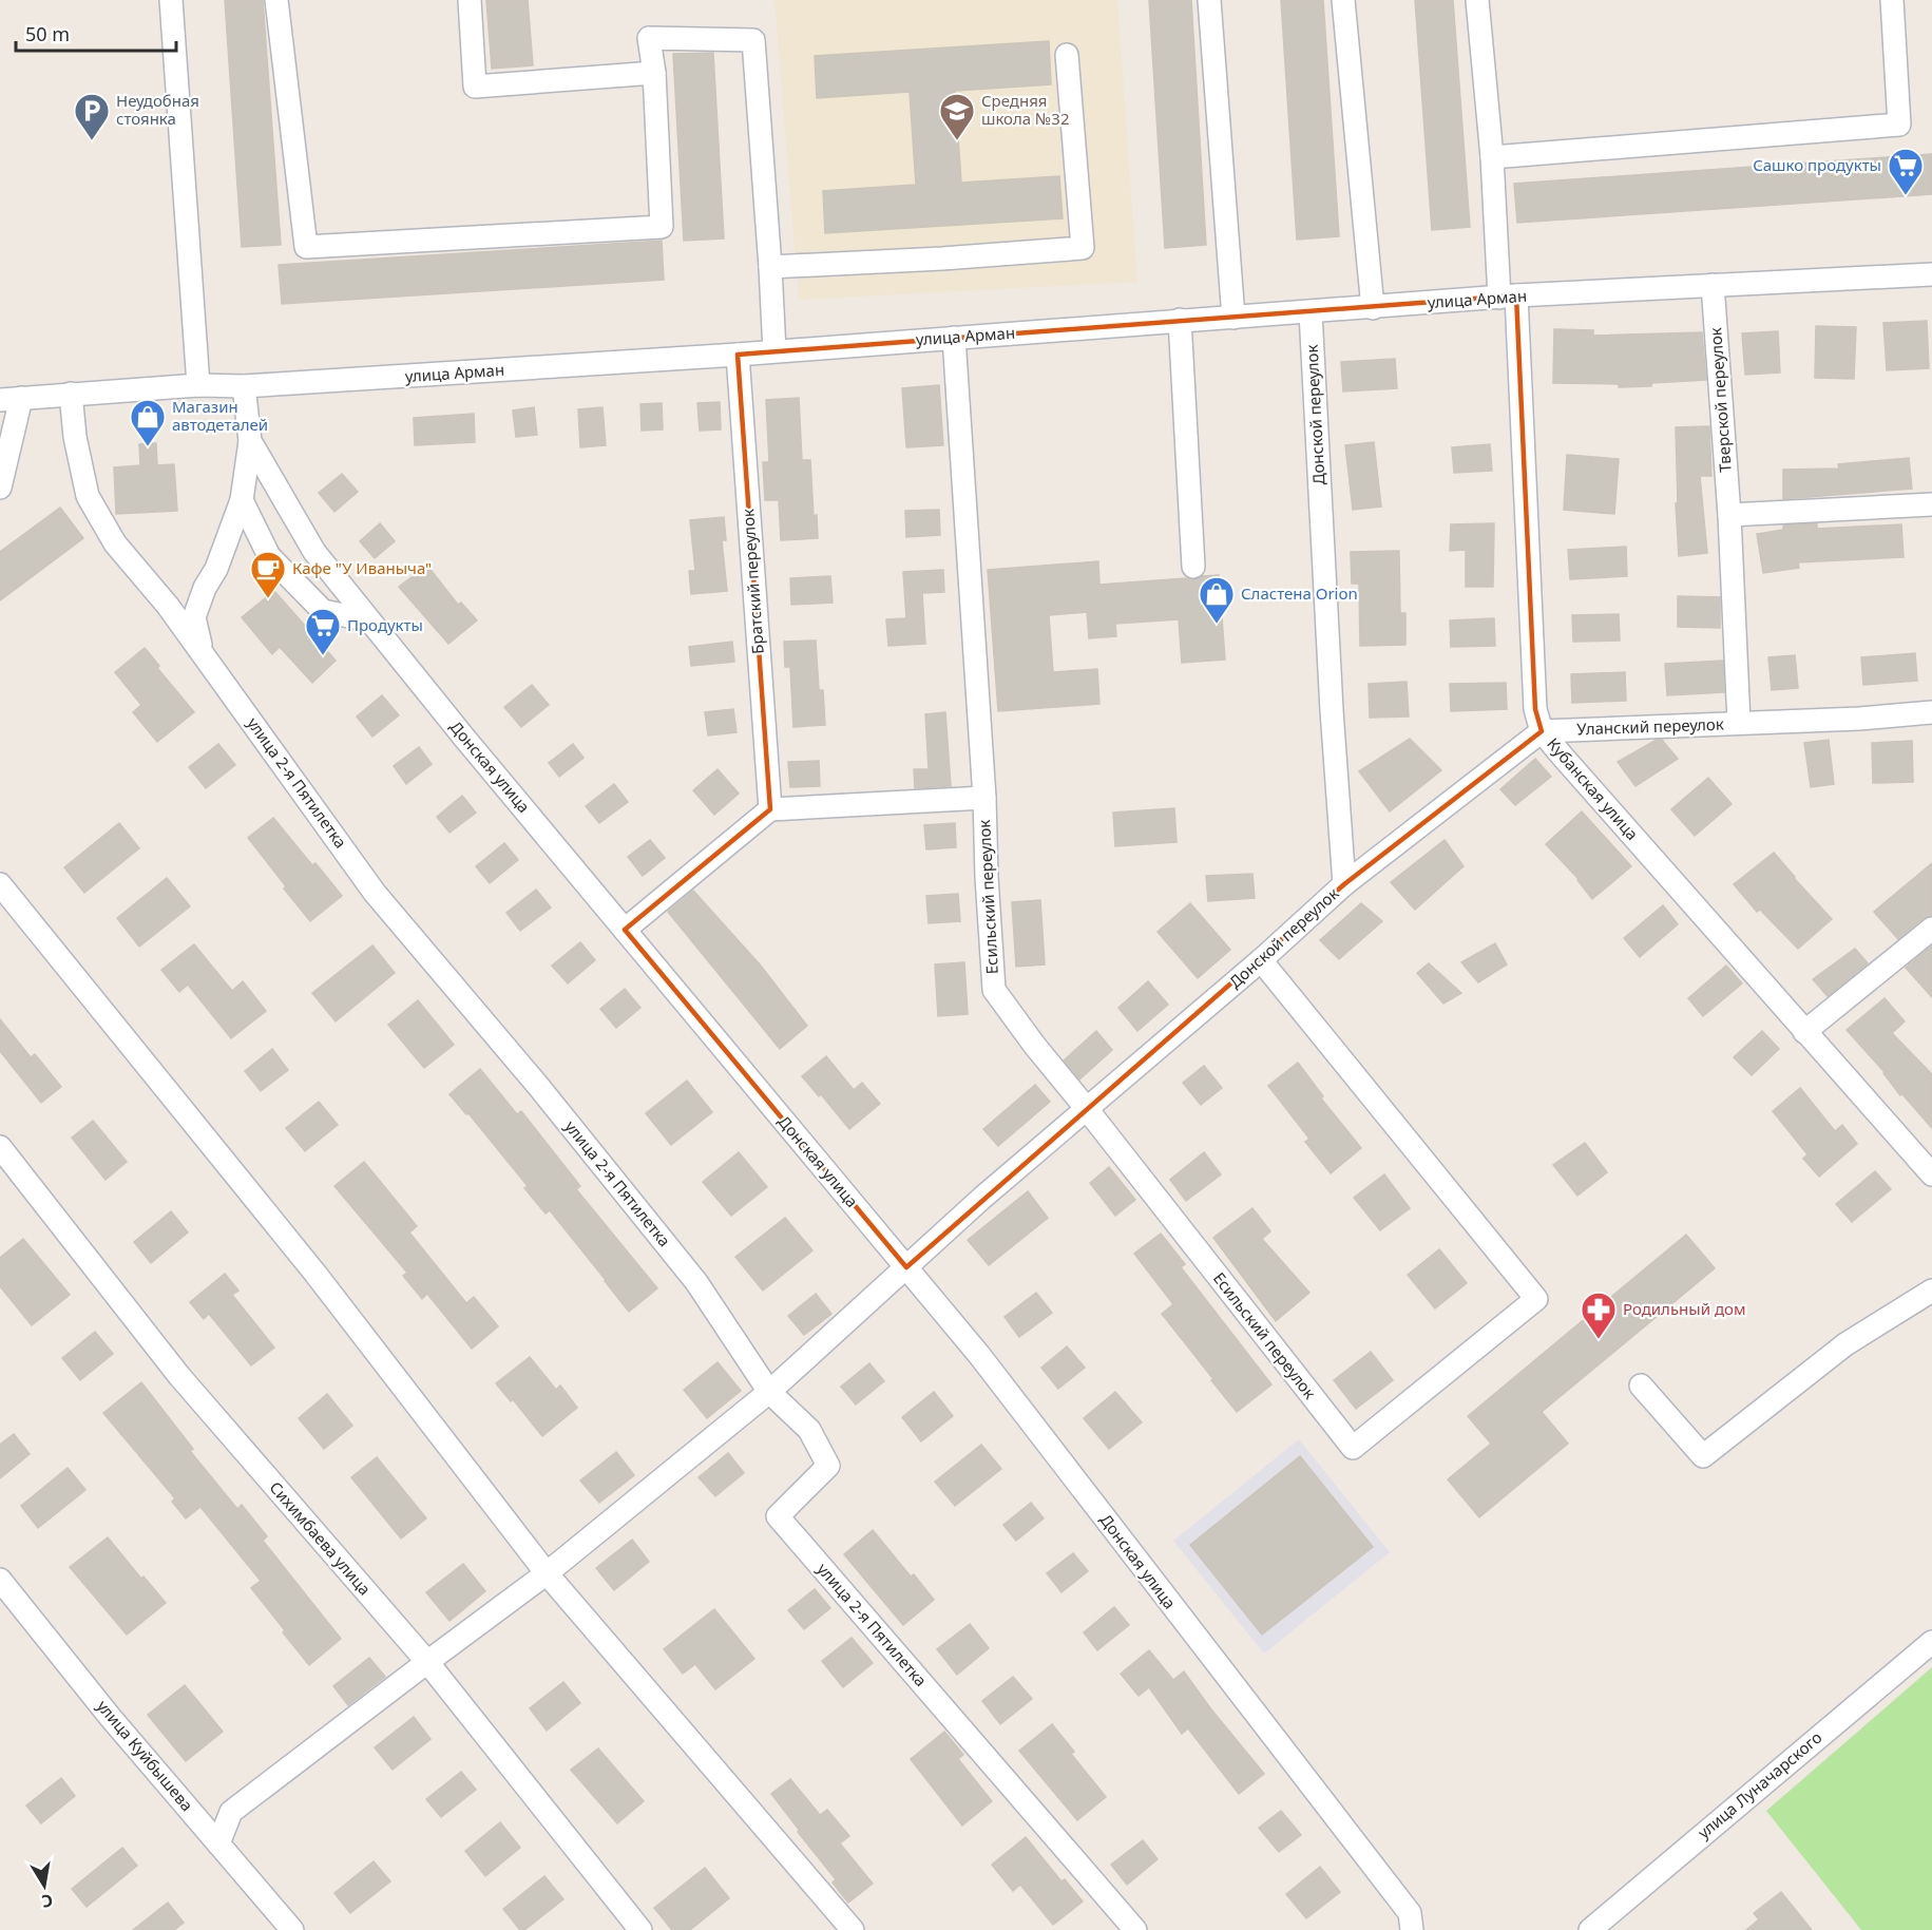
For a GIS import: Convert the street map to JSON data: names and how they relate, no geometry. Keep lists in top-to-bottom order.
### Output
{
  "streets": {
    "street": [
      "улица Арман",
      "Тверской переулок",
      "Донской переулок",
      "Братский переулок",
      "Уланский переулок",
      "Донская улица",
      "улица 2-я Пятилетка",
      "Кубанская улица",
      "Есильский переулок",
      "Сихимбаева улица",
      "улица Куйбышева",
      "улица Луначарского"
    ]
  },
  "crossings": [
    ["улица Арман", "Тверской переулок"],
    ["улица Арман", "Донской переулок"],
    ["улица Арман", "Братский переулок"],
    ["улица Арман", "Донская улица"],
    ["улица Арман", "улица 2-я Пятилетка"],
    ["улица Арман", "Кубанская улица"],
    ["улица Арман", "Есильский переулок"],
    ["Тверской переулок", "Уланский переулок"],
    ["Донской переулок", "Донская улица"],
    ["Донской переулок", "улица 2-я Пятилетка"],
    ["Донской переулок", "Есильский переулок"],
    ["Донской переулок", "Сихимбаева улица"],
    ["Донской переулок", "улица Куйбышева"],
    ["Уланский переулок", "Кубанская улица"]
  ],
  "places": {
    "parking": ["Неудобная стоянка"],
    "school or university": ["Средняя школа №32"],
    "supermarket": ["Сашко продукты", "Продукты"],
    "shop": ["Магазин автодеталей", "Сластена Orion"],
    "cafe": ["Кафе \"У Иваныча\""],
    "pharmacy": ["Родильный дом"]
  },
  "scale_bar": "50 m",
  "north": "bottom"
}
